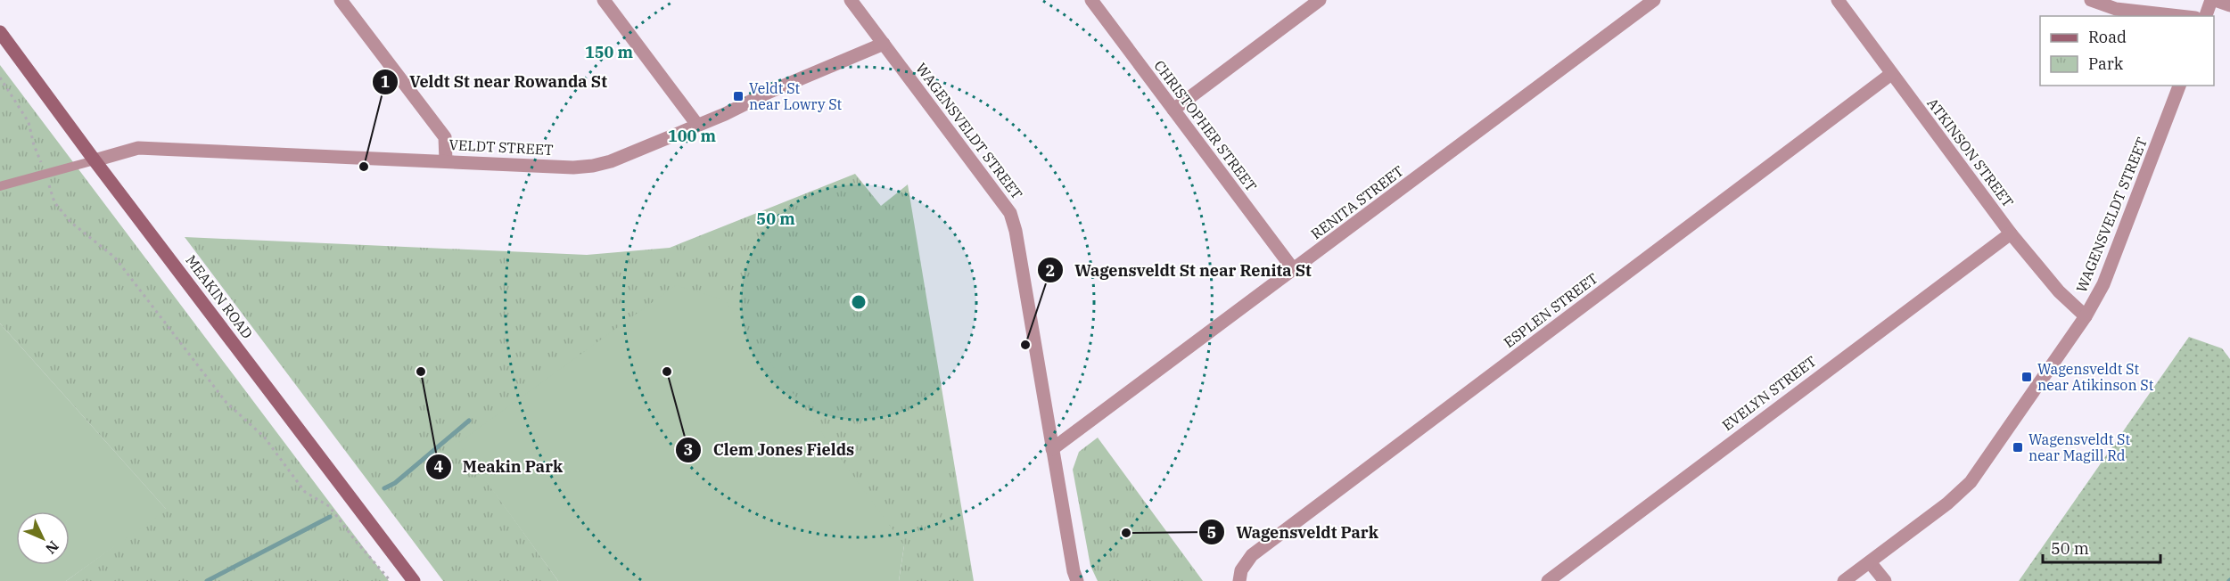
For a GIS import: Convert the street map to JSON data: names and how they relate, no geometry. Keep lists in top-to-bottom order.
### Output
{
  "streets": {
    "street": [
      "CHRISTOPHER STREET",
      "WAGENSVELDT STREET",
      "VELDT STREET",
      "ATKINSON STREET",
      "RENITA STREET",
      "MEAKIN ROAD",
      "ESPLEN STREET",
      "EVELYN STREET"
    ]
  },
  "crossings": [
    ["CHRISTOPHER STREET", "RENITA STREET"],
    ["WAGENSVELDT STREET", "VELDT STREET"],
    ["WAGENSVELDT STREET", "ATKINSON STREET"],
    ["WAGENSVELDT STREET", "RENITA STREET"],
    ["VELDT STREET", "MEAKIN ROAD"],
    ["ATKINSON STREET", "ESPLEN STREET"],
    ["ATKINSON STREET", "EVELYN STREET"]
  ],
  "places": {
    "transit": ["Veldt St near Lowry St", "Wagensveldt St near Atikinson St", "Wagensveldt St near Magill Rd"],
    "other": [
      "Veldt St near Rowanda St",
      "Wagensveldt St near Renita St",
      "Meakin Park",
      "Clem Jones Fields",
      "Wagensveldt Park"
    ]
  },
  "legend": ["Road", "Park"],
  "scale_bar": "50 m",
  "north": "bottom right",
  "rings": ["150 m", "100 m", "50 m"]
}
